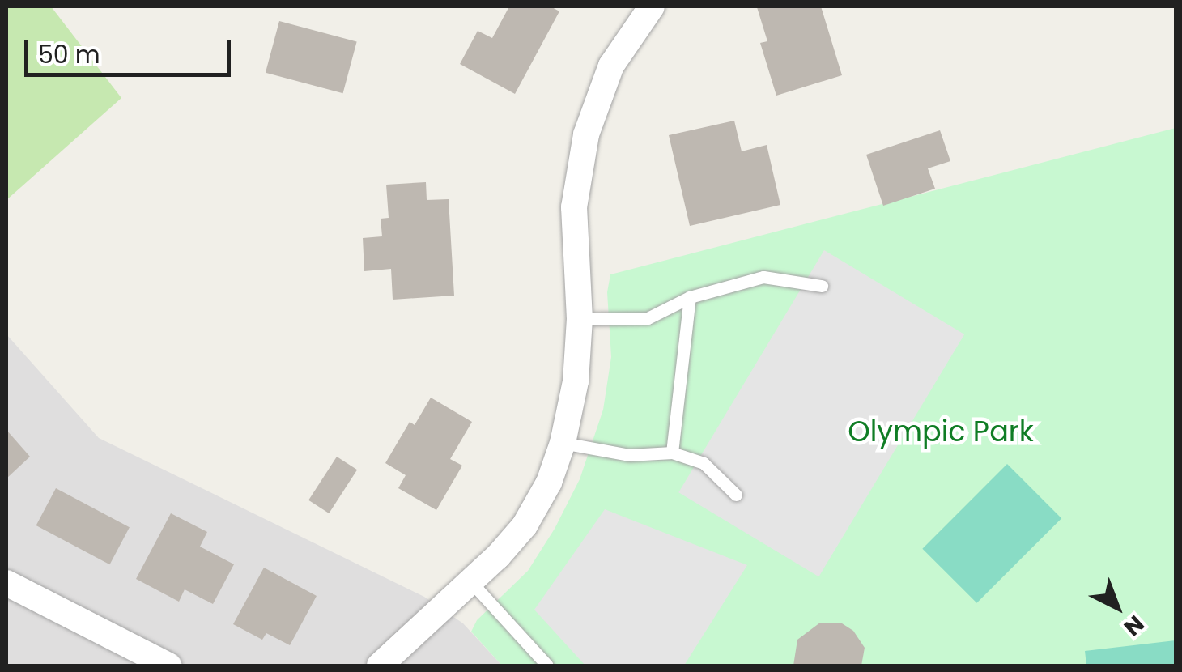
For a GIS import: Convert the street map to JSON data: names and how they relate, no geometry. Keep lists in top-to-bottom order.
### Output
{
  "parks": ["Olympic Park"],
  "scale_bar": "50 m",
  "north": "bottom right"
}
